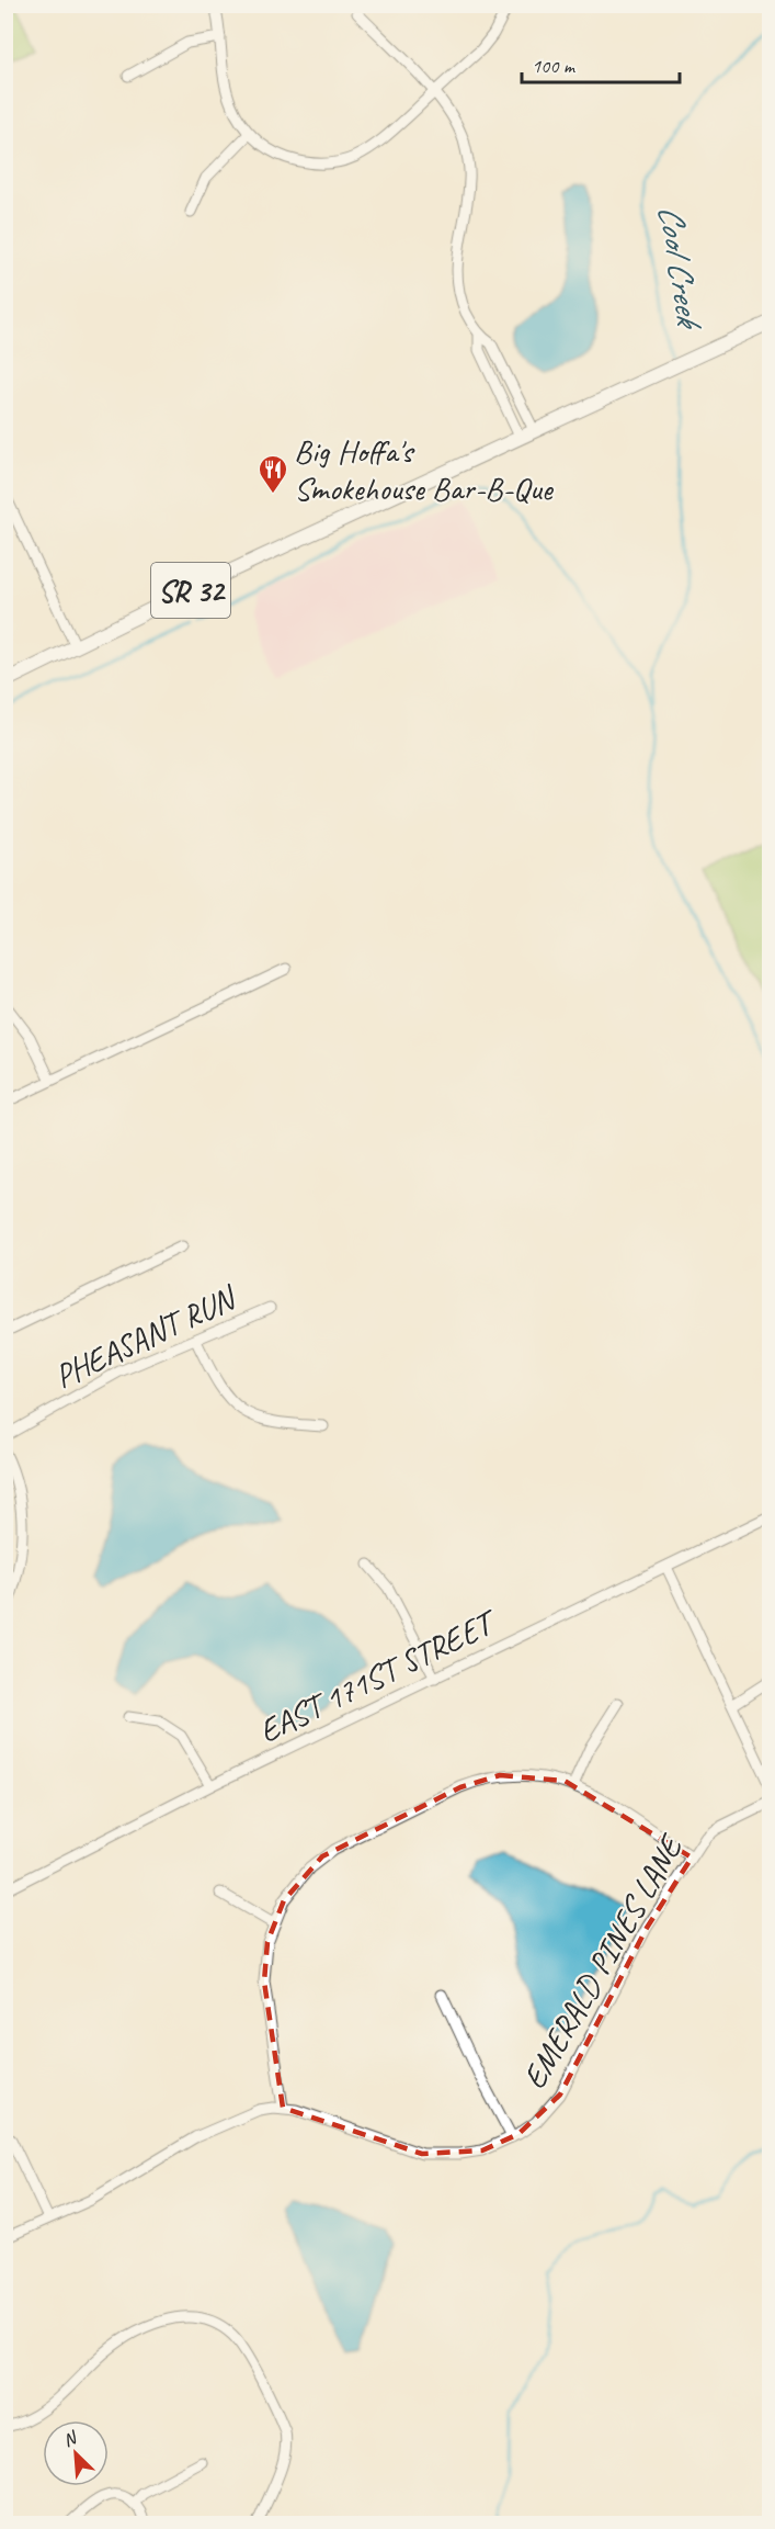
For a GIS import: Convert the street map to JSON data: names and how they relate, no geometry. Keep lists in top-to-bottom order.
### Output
{
  "streets": {
    "main road": ["SR 32"],
    "street": ["PHEASANT RUN", "EAST 171ST STREET", "EMERALD PINES LANE"]
  },
  "water": ["Cool Creek"],
  "places": {
    "restaurant": ["Big Hoffa's Smokehouse Bar-B-Que"]
  },
  "scale_bar": "100 m",
  "north": "top left"
}
